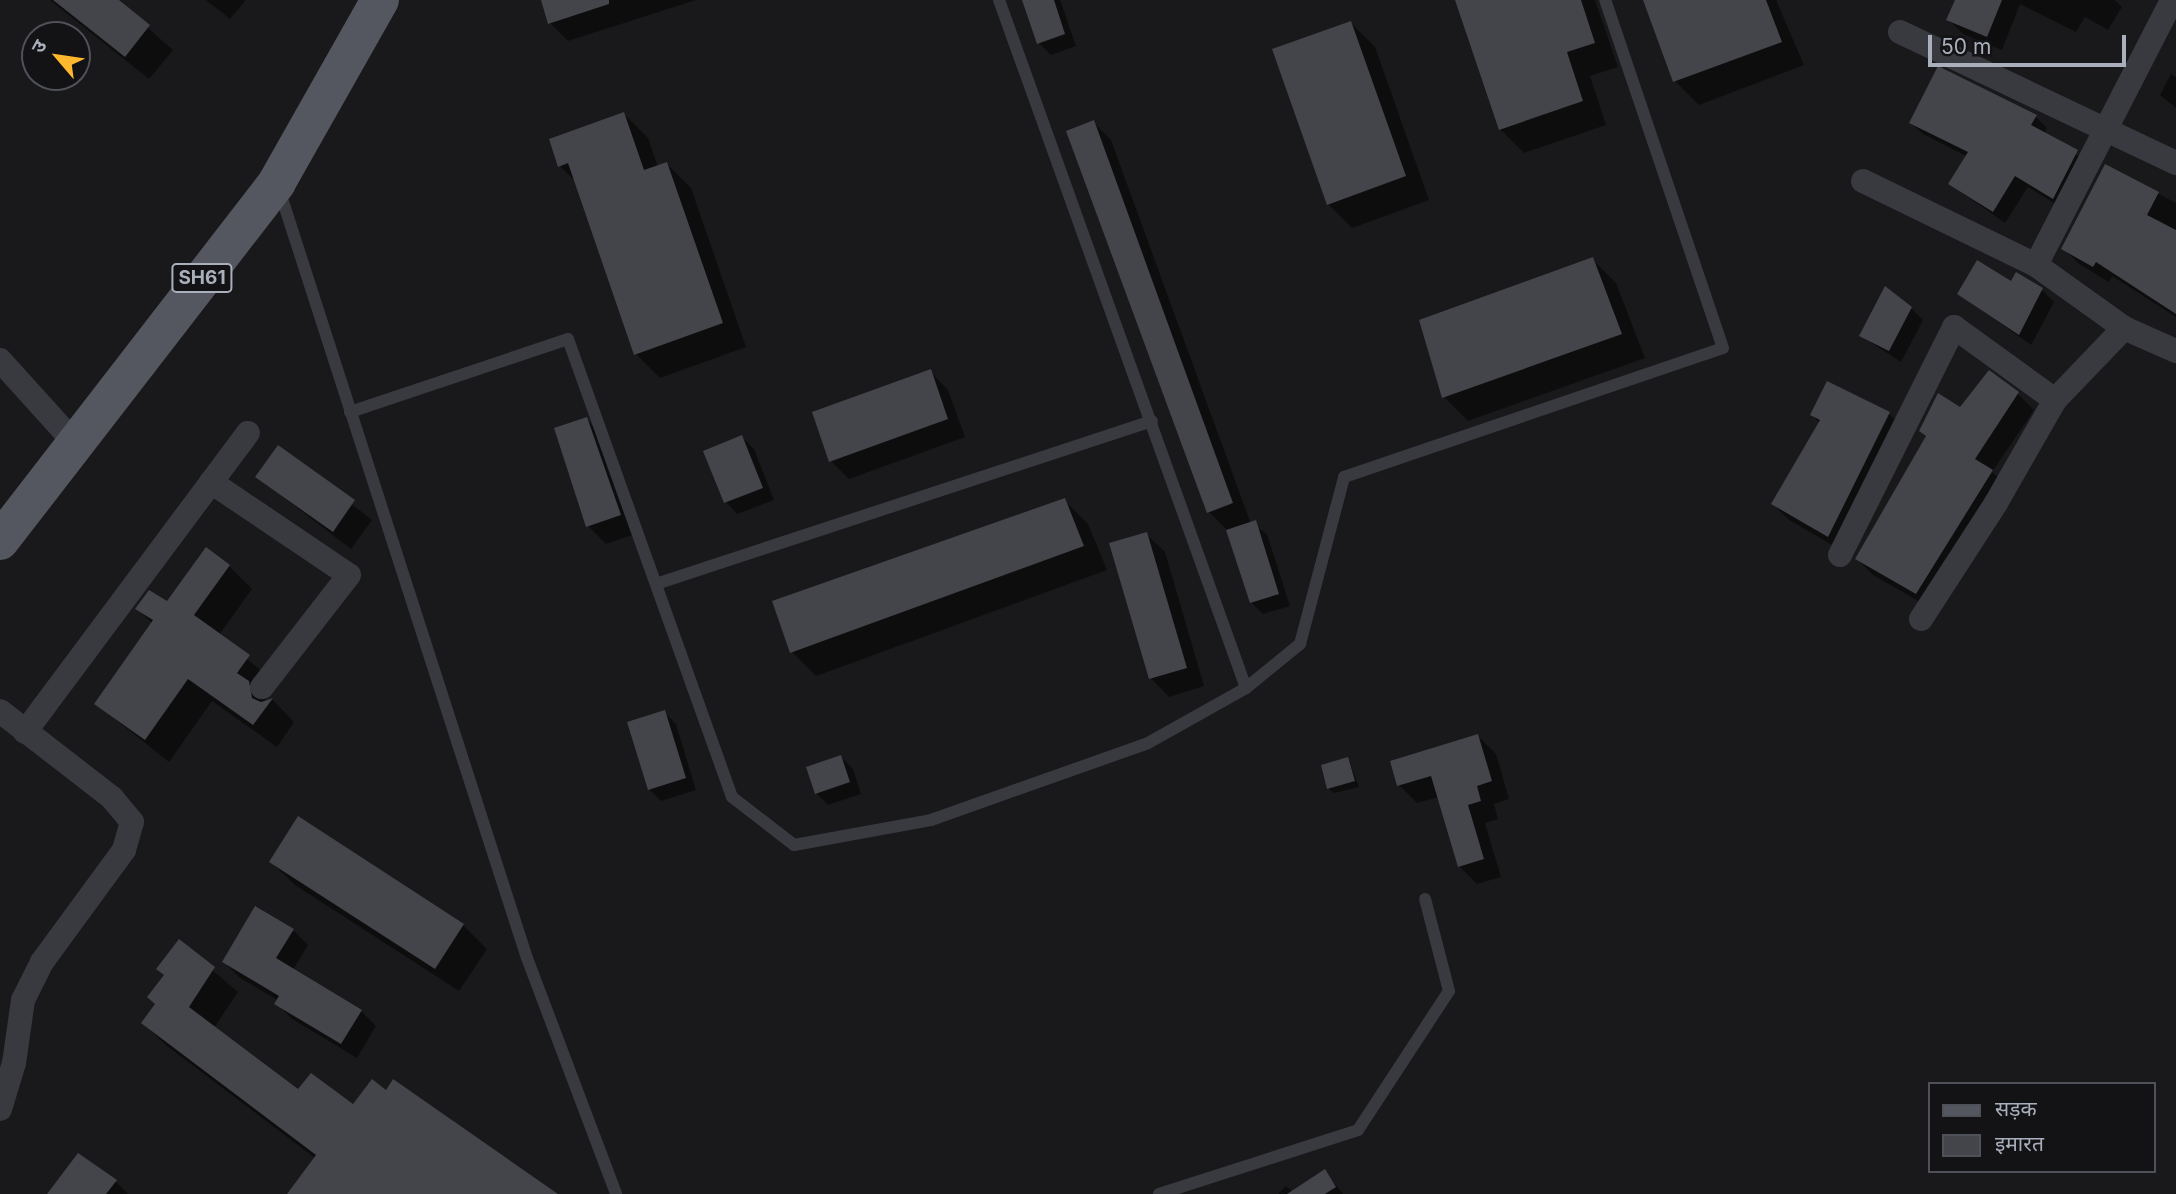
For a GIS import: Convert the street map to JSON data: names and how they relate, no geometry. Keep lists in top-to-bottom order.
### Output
{
  "streets": {
    "main road": ["SH61"]
  },
  "legend": ["सड़क", "इमारत"],
  "scale_bar": "50 m",
  "north": "top left"
}
